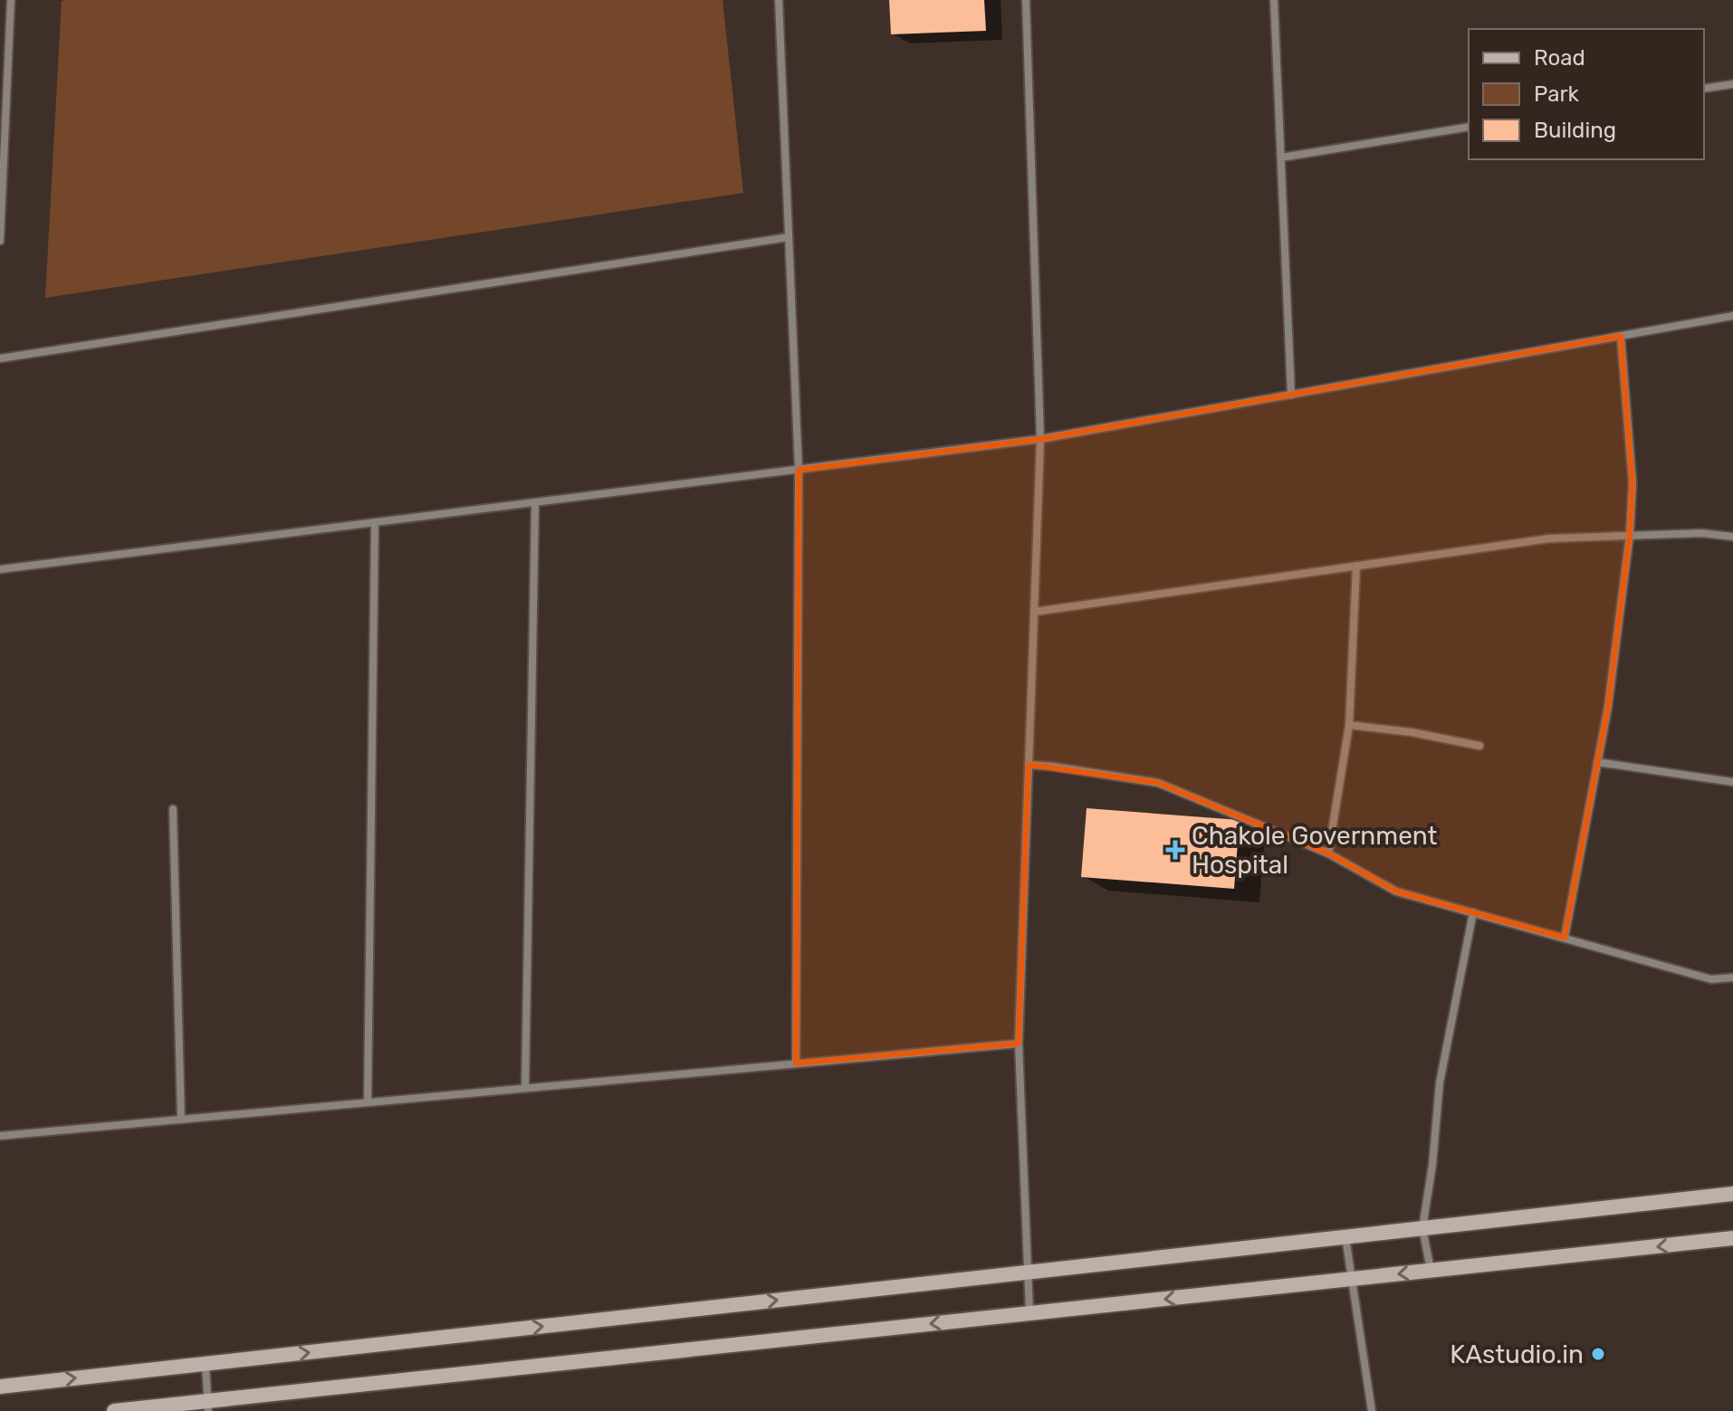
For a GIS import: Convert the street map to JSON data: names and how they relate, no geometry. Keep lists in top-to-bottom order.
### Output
{
  "places": {
    "health": ["Chakole Government Hospital"],
    "other": ["KAstudio.in"]
  },
  "legend": ["Road", "Park", "Building"]
}
